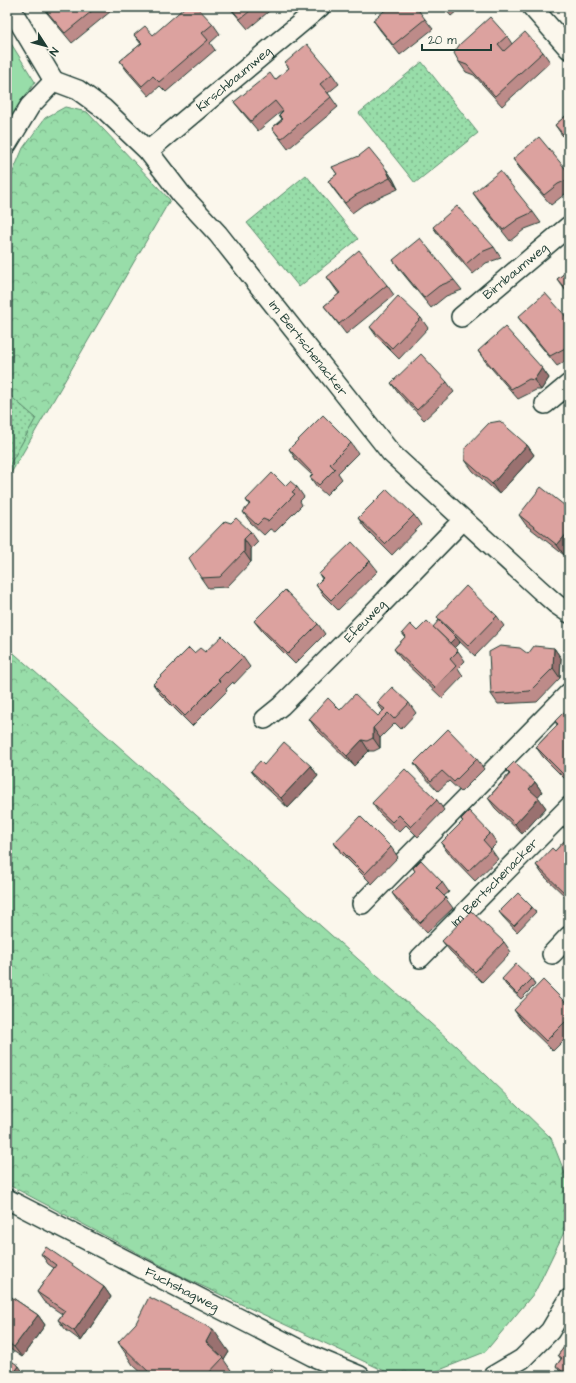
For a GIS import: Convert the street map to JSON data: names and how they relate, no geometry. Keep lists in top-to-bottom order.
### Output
{
  "streets": {
    "street": [
      "Kirschbaumweg",
      "Birnbaumweg",
      "Im Bertschenacker",
      "Efeuweg",
      "Fuchshagweg"
    ]
  },
  "crossings": [
    ["Kirschbaumweg", "Im Bertschenacker"],
    ["Im Bertschenacker", "Efeuweg"]
  ],
  "scale_bar": "20 m",
  "north": "bottom right"
}
